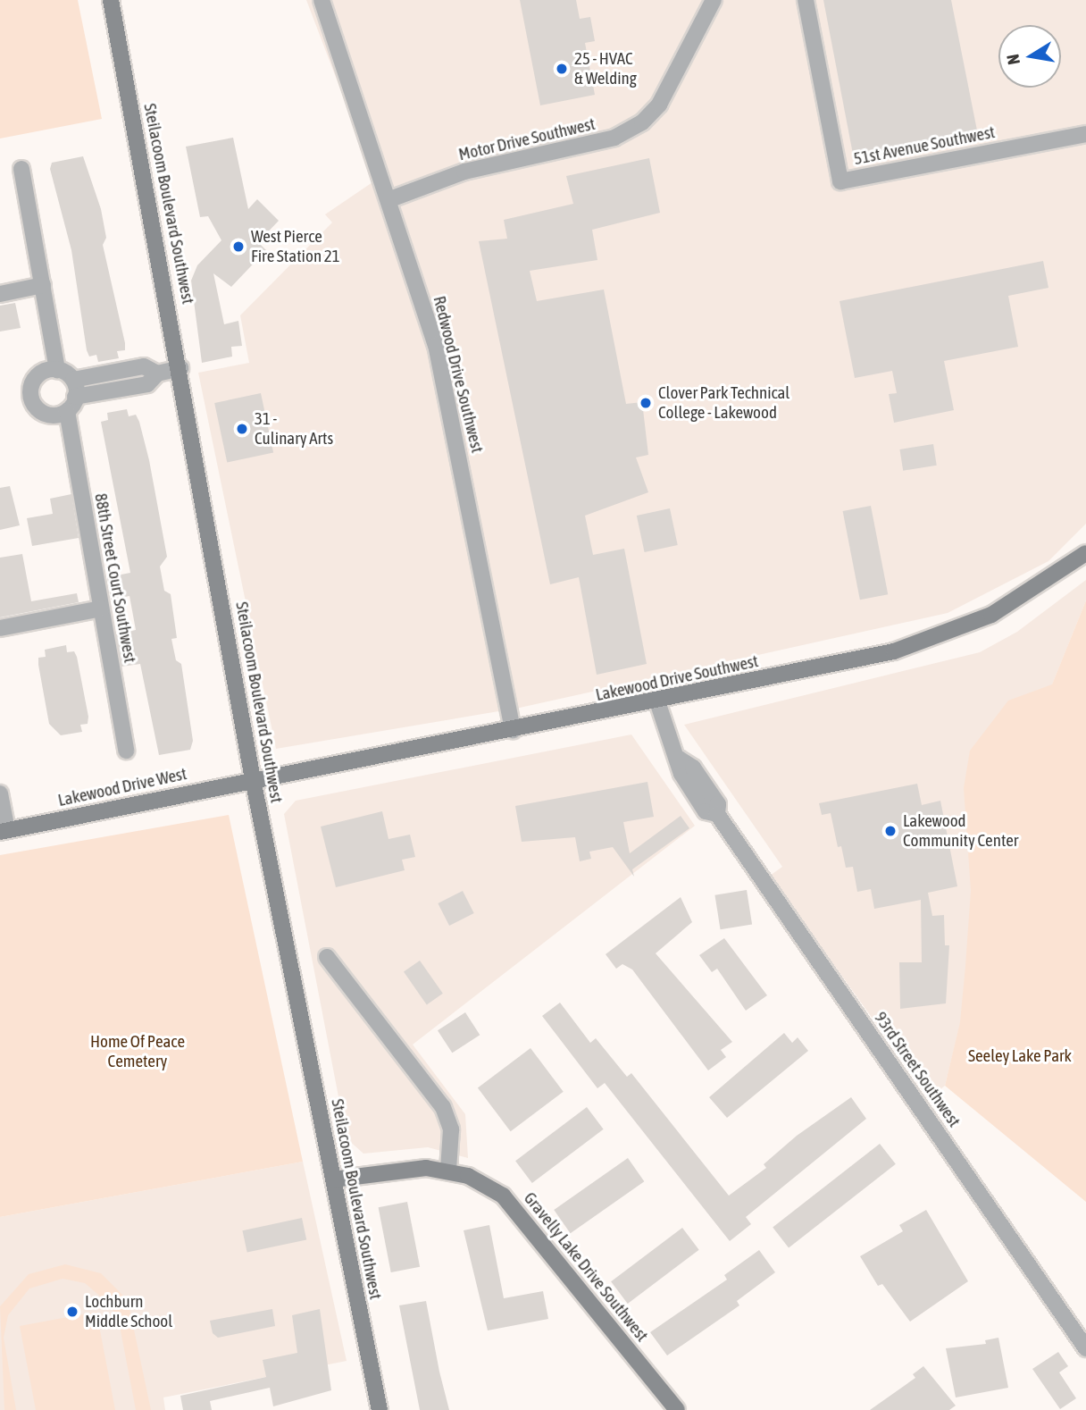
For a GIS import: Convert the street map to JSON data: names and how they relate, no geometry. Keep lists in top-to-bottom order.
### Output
{
  "streets": {
    "main road": [
      "Steilacoom Boulevard Southwest",
      "Lakewood Drive Southwest",
      "Lakewood Drive West",
      "Gravelly Lake Drive Southwest"
    ],
    "street": [
      "Motor Drive Southwest",
      "51st Avenue Southwest",
      "Redwood Drive Southwest",
      "88th Street Court Southwest",
      "93rd Street Southwest"
    ]
  },
  "crossings": [
    ["Motor Drive Southwest", "Redwood Drive Southwest"],
    ["Steilacoom Boulevard Southwest", "Lakewood Drive Southwest"],
    ["Steilacoom Boulevard Southwest", "Lakewood Drive West"],
    ["Steilacoom Boulevard Southwest", "Gravelly Lake Drive Southwest"],
    ["Redwood Drive Southwest", "Lakewood Drive Southwest"],
    ["Lakewood Drive Southwest", "Lakewood Drive West"],
    ["Lakewood Drive Southwest", "93rd Street Southwest"]
  ],
  "parks": ["Home Of Peace Cemetery", "Seeley Lake Park"],
  "places": [
    "25 - HVAC & Welding",
    "West Pierce Fire Station 21",
    "Clover Park Technical College - Lakewood",
    "31 - Culinary Arts",
    "Lakewood Community Center",
    "Lochburn Middle School"
  ],
  "north": "left"
}
